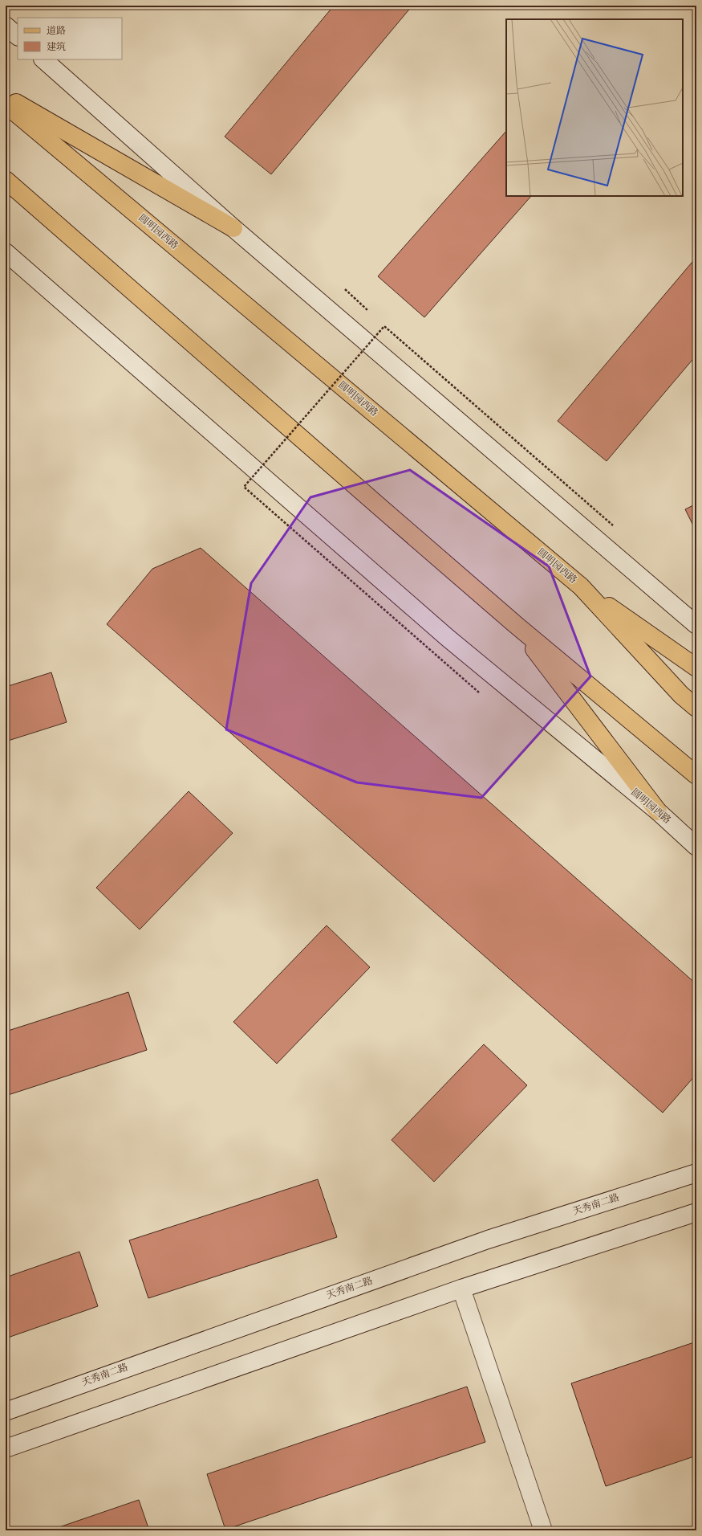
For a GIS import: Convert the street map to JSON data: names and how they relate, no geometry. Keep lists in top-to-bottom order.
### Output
{
  "streets": {
    "main road": ["圆明园西路"],
    "street": ["天秀南二路"]
  },
  "legend": ["道路", "建筑"]
}
